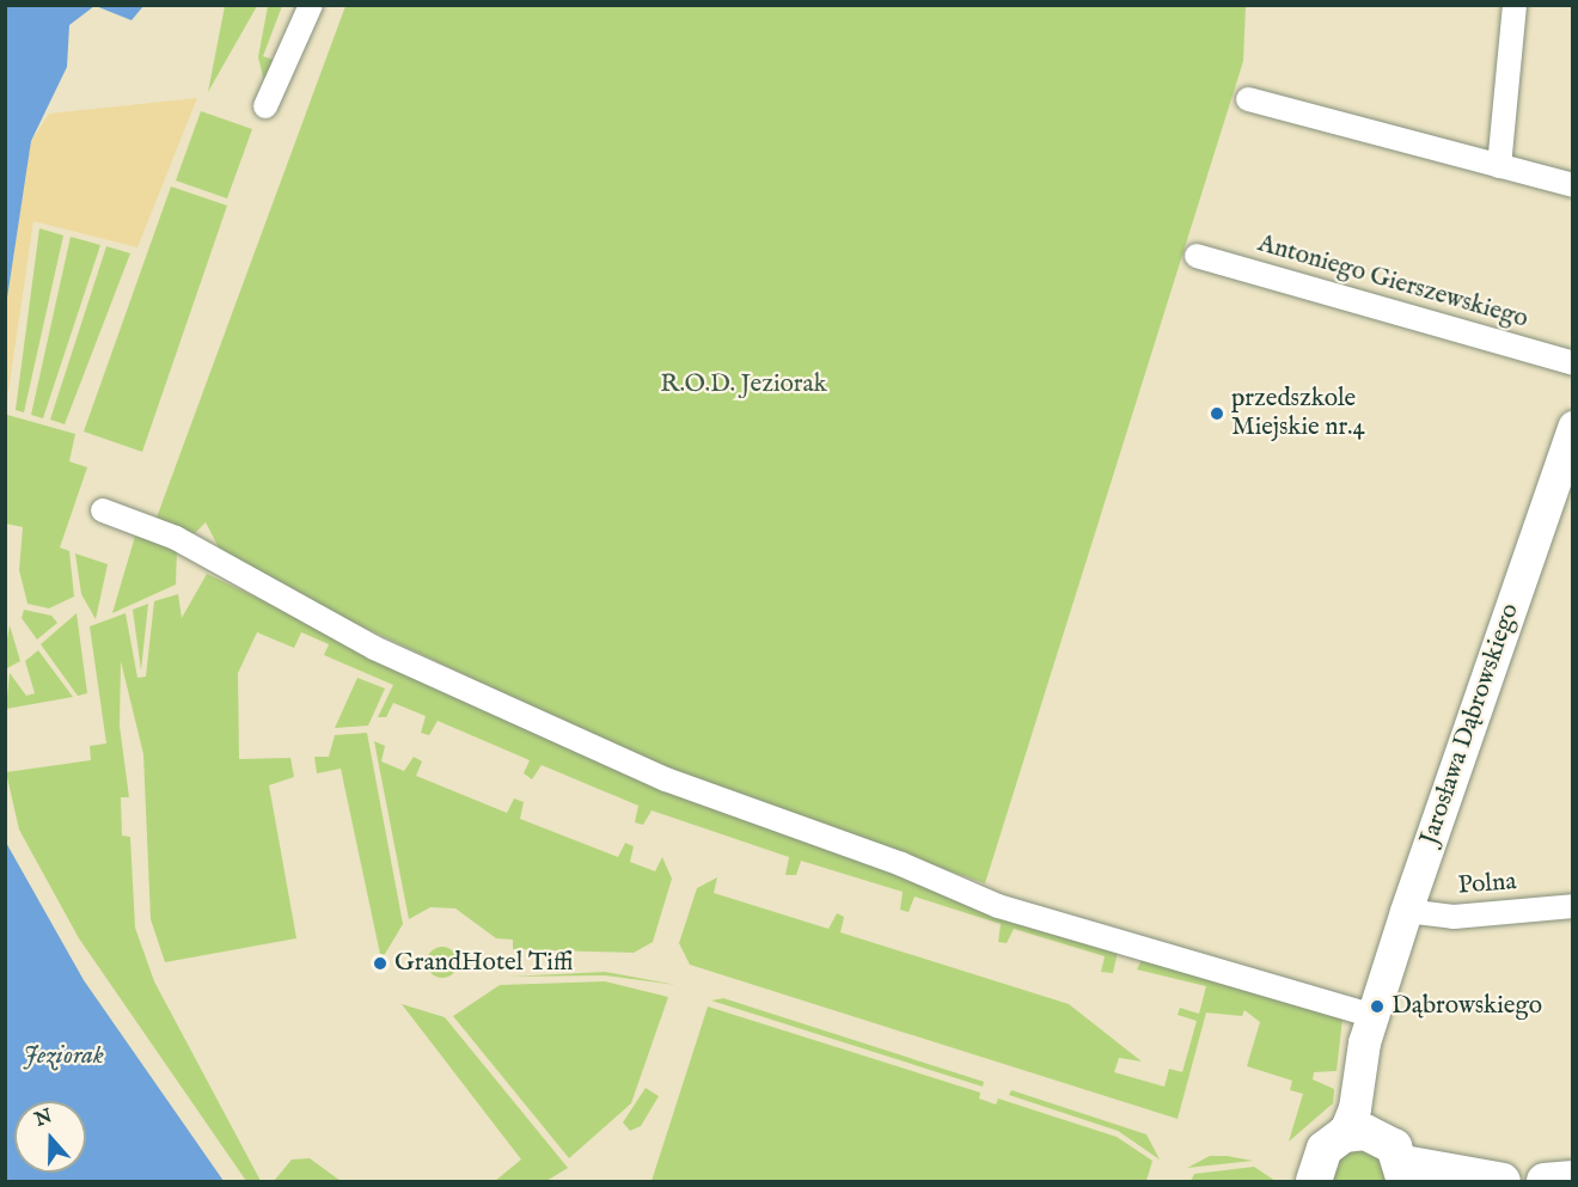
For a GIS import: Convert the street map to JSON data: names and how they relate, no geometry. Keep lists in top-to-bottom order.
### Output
{
  "streets": {
    "street": ["Antoniego Gierszewskiego", "Jarosława Dąbrowskiego", "Polna"]
  },
  "crossings": [
    ["Jarosława Dąbrowskiego", "Polna"]
  ],
  "water": ["Jeziorak"],
  "parks": ["R.O.D. Jeziorak"],
  "places": ["przedszkole Miejskie nr.4", "GrandHotel Tiffi", "Dąbrowskiego"],
  "north": "top"
}
